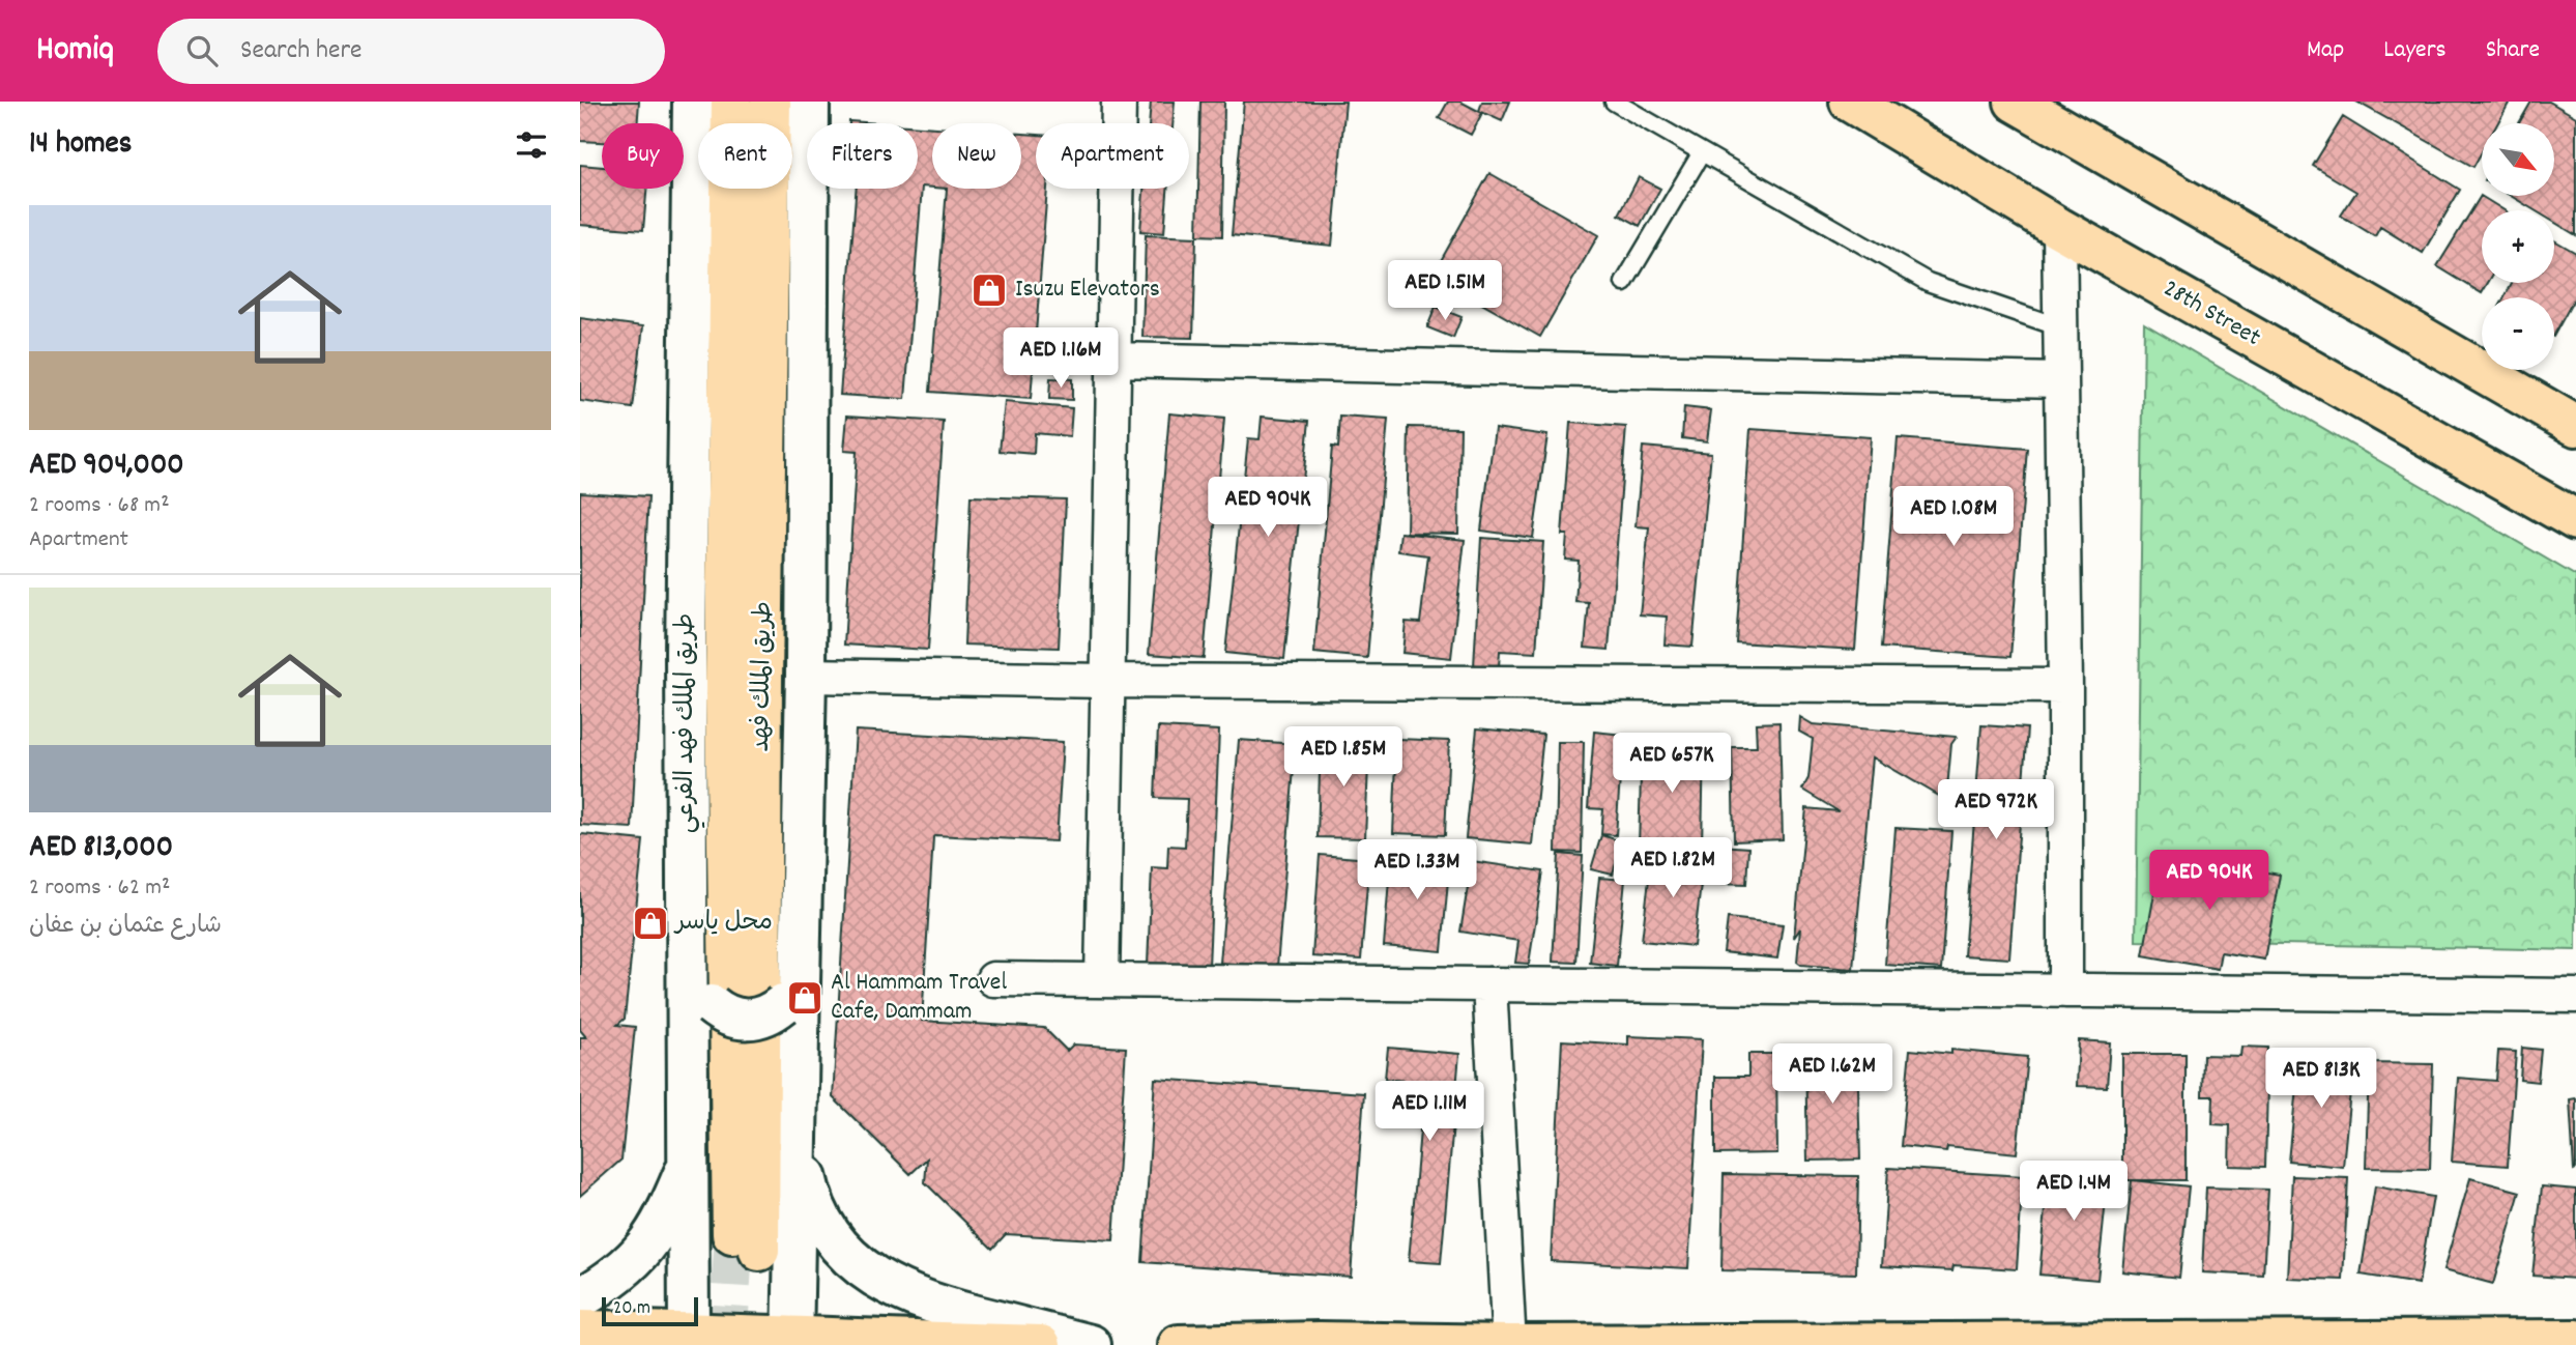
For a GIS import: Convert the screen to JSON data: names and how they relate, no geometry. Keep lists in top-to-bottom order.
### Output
{
  "streets": {
    "main road": ["28th Street", "طريق الملك فهد", "طريق الملك فهد الفرعي"]
  },
  "places": {
    "shop": ["Isuzu Elevators", "محل ياسر", "Al Hammam Travel Cafe, Dammam"]
  },
  "scale_bar": "20 m",
  "north": "bottom right",
  "page": {
    "header": "Homiq",
    "search": "Search here",
    "nav": ["Map", "Layers", "Share"],
    "heading": "14 homes",
    "map_buttons": ["+", "−"],
    "chip": [
      "Buy",
      "Rent",
      "Filters",
      "New",
      "Apartment"
    ],
    "list": [
      {
        "name": "AED 904,000",
        "note": "2 rooms · 68 m² · Apartment"
      },
      {
        "name": "AED 813,000",
        "note": "2 rooms · 62 m² · شارع عثمان بن عفان"
      }
    ],
    "price": [
      "AED 1.51M",
      "AED 1.16M",
      "AED 904K",
      "AED 1.08M",
      "AED 1.85M",
      "AED 657K",
      "AED 972K",
      "AED 1.82M",
      "AED 1.33M",
      "AED 904K",
      "AED 1.62M",
      "AED 813K",
      "AED 1.11M",
      "AED 1.4M"
    ],
    "scale": "20 m"
  }
}
